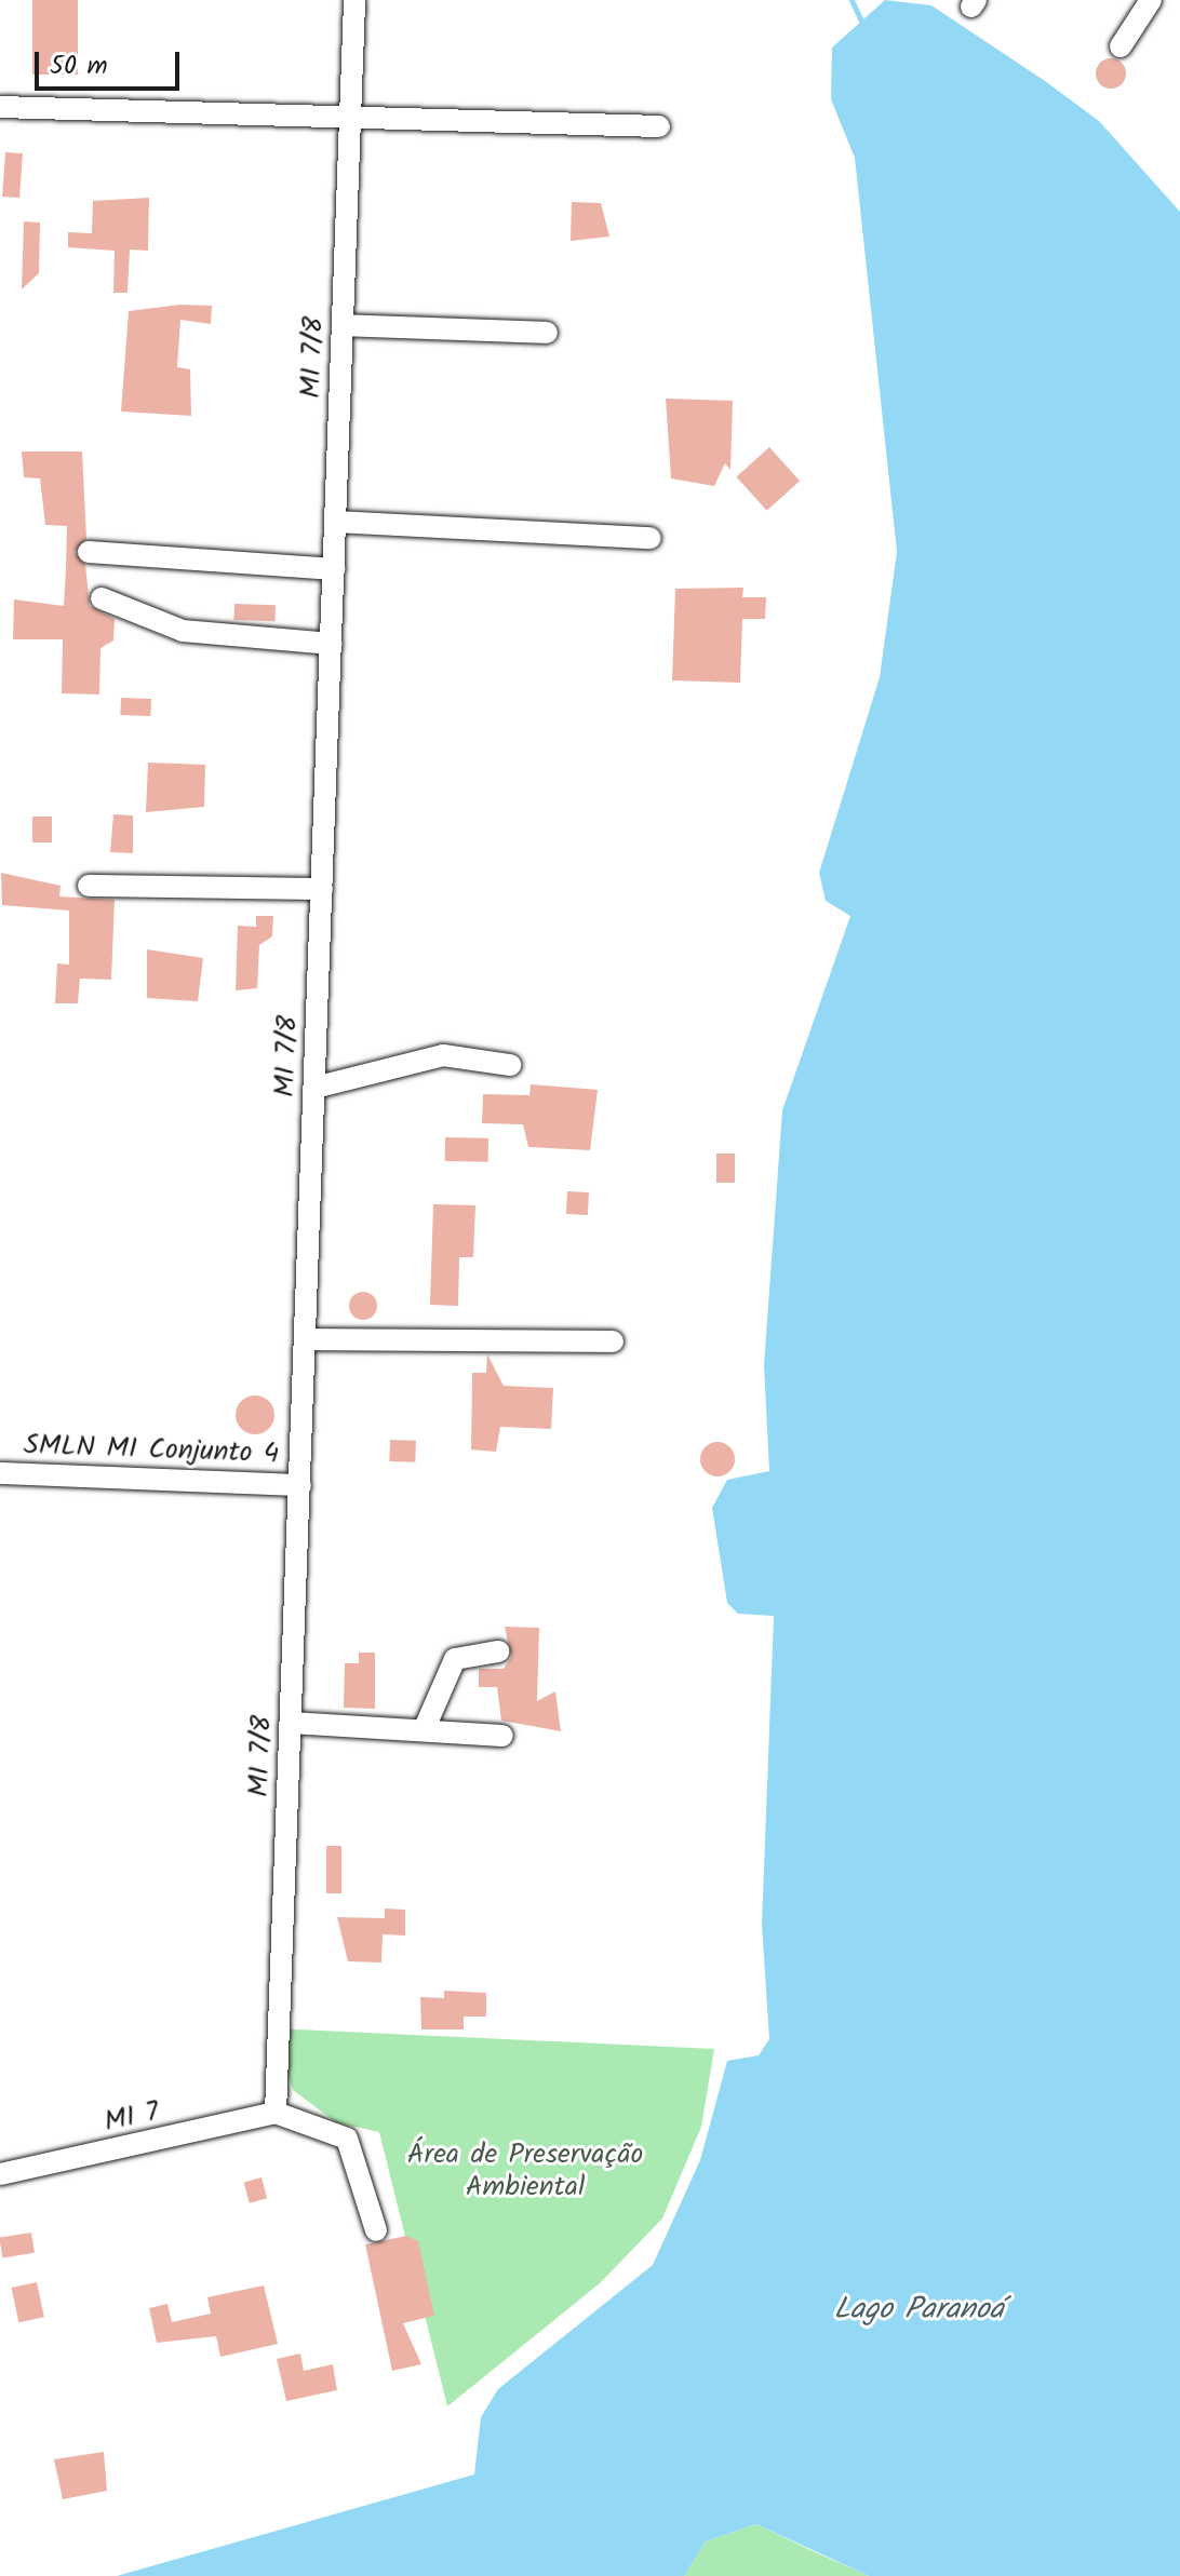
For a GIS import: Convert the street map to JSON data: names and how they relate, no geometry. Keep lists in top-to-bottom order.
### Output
{
  "streets": {
    "street": ["MI 7/8", "SMLN MI Conjunto 4", "MI 7"]
  },
  "crossings": [
    ["MI 7/8", "SMLN MI Conjunto 4"],
    ["MI 7/8", "MI 7"]
  ],
  "water": ["Lago Paranoá"],
  "parks": ["Área de Preservação Ambiental"],
  "scale_bar": "50 m"
}
